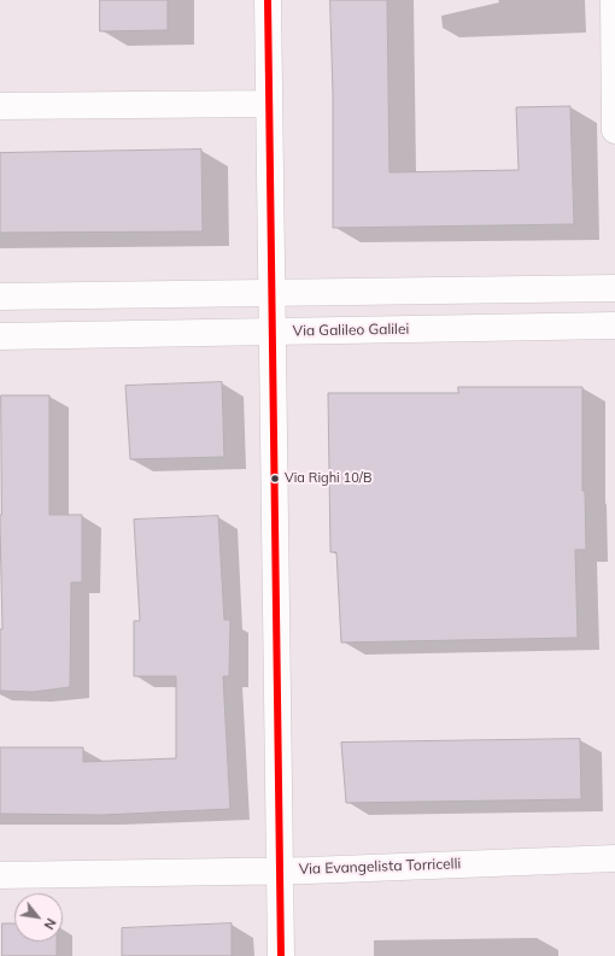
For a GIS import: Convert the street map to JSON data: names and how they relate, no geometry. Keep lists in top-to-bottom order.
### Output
{
  "streets": {
    "street": ["Via Galileo Galilei", "Via Evangelista Torricelli"]
  },
  "places": ["Via Righi 10/B"],
  "north": "bottom right"
}
